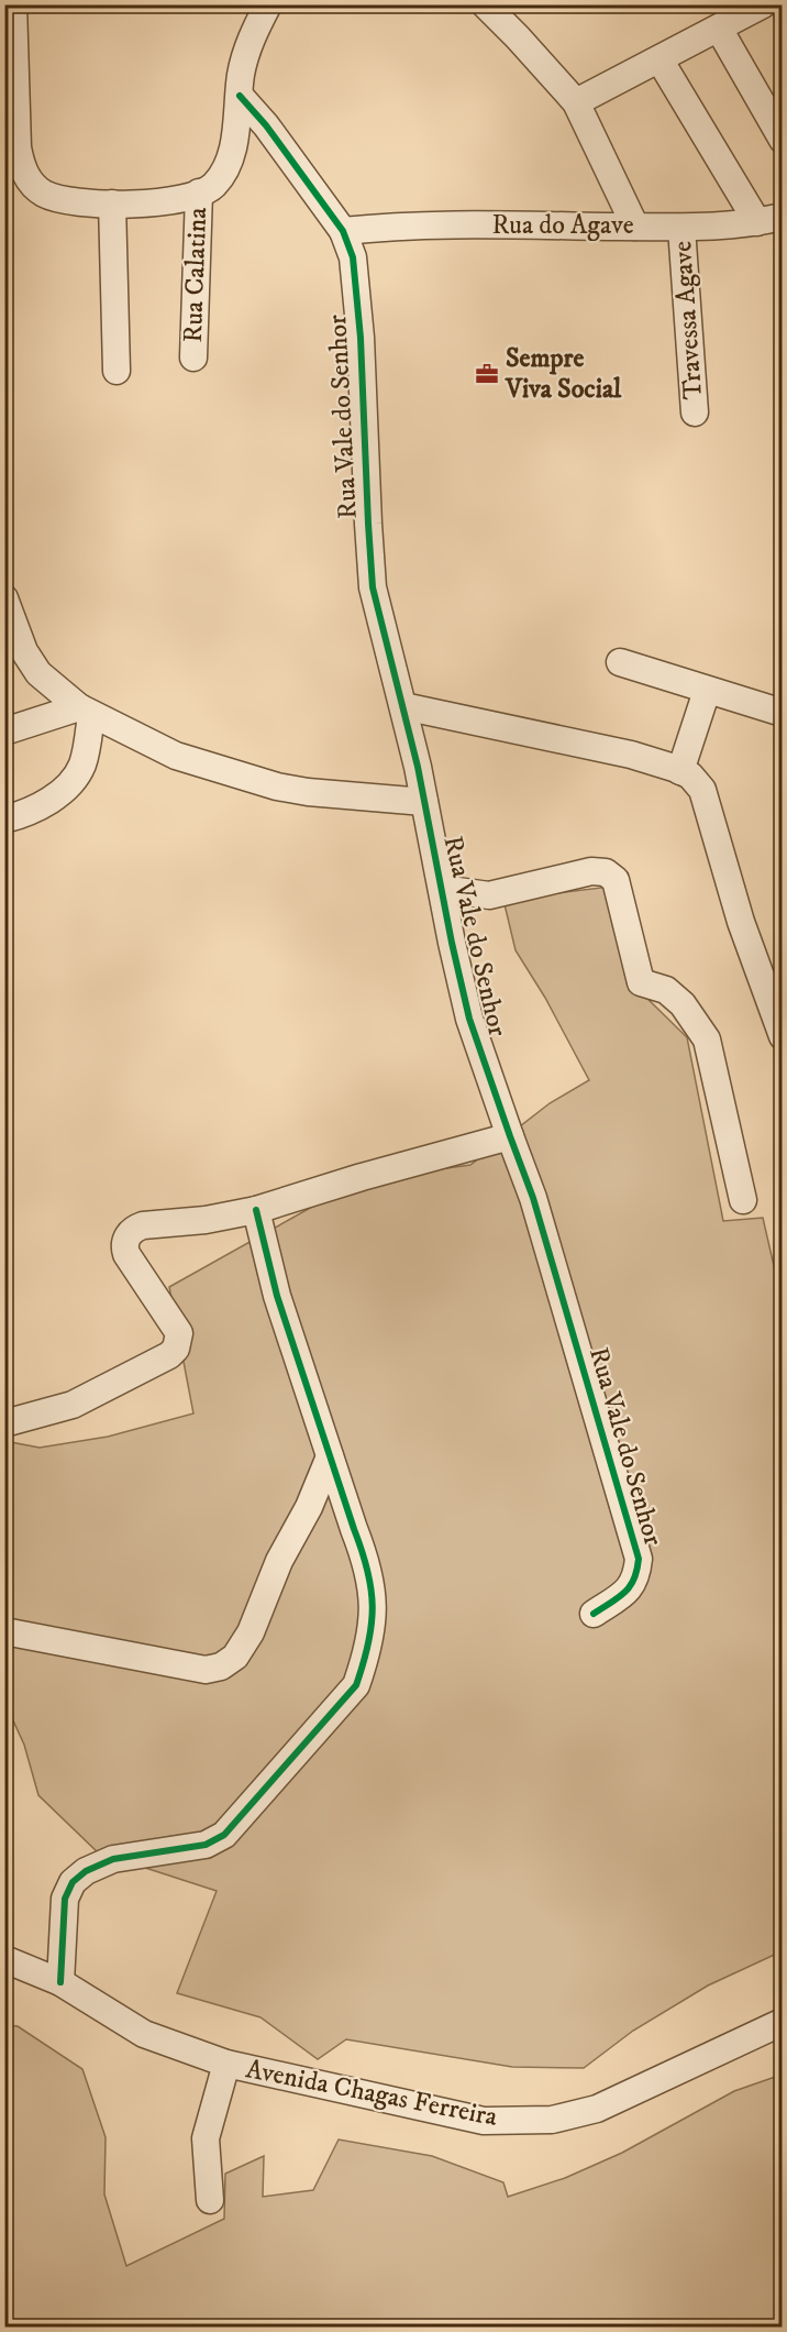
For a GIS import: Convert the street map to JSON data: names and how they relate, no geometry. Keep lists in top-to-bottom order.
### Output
{
  "streets": {
    "street": [
      "Rua do Agave",
      "Rua Calatina",
      "Travessa Agave",
      "Rua Vale do Senhor",
      "Avenida Chagas Ferreira"
    ]
  },
  "crossings": [
    ["Rua do Agave", "Travessa Agave"],
    ["Rua do Agave", "Rua Vale do Senhor"]
  ],
  "places": {
    "office": ["Sempre Viva Social"]
  }
}
